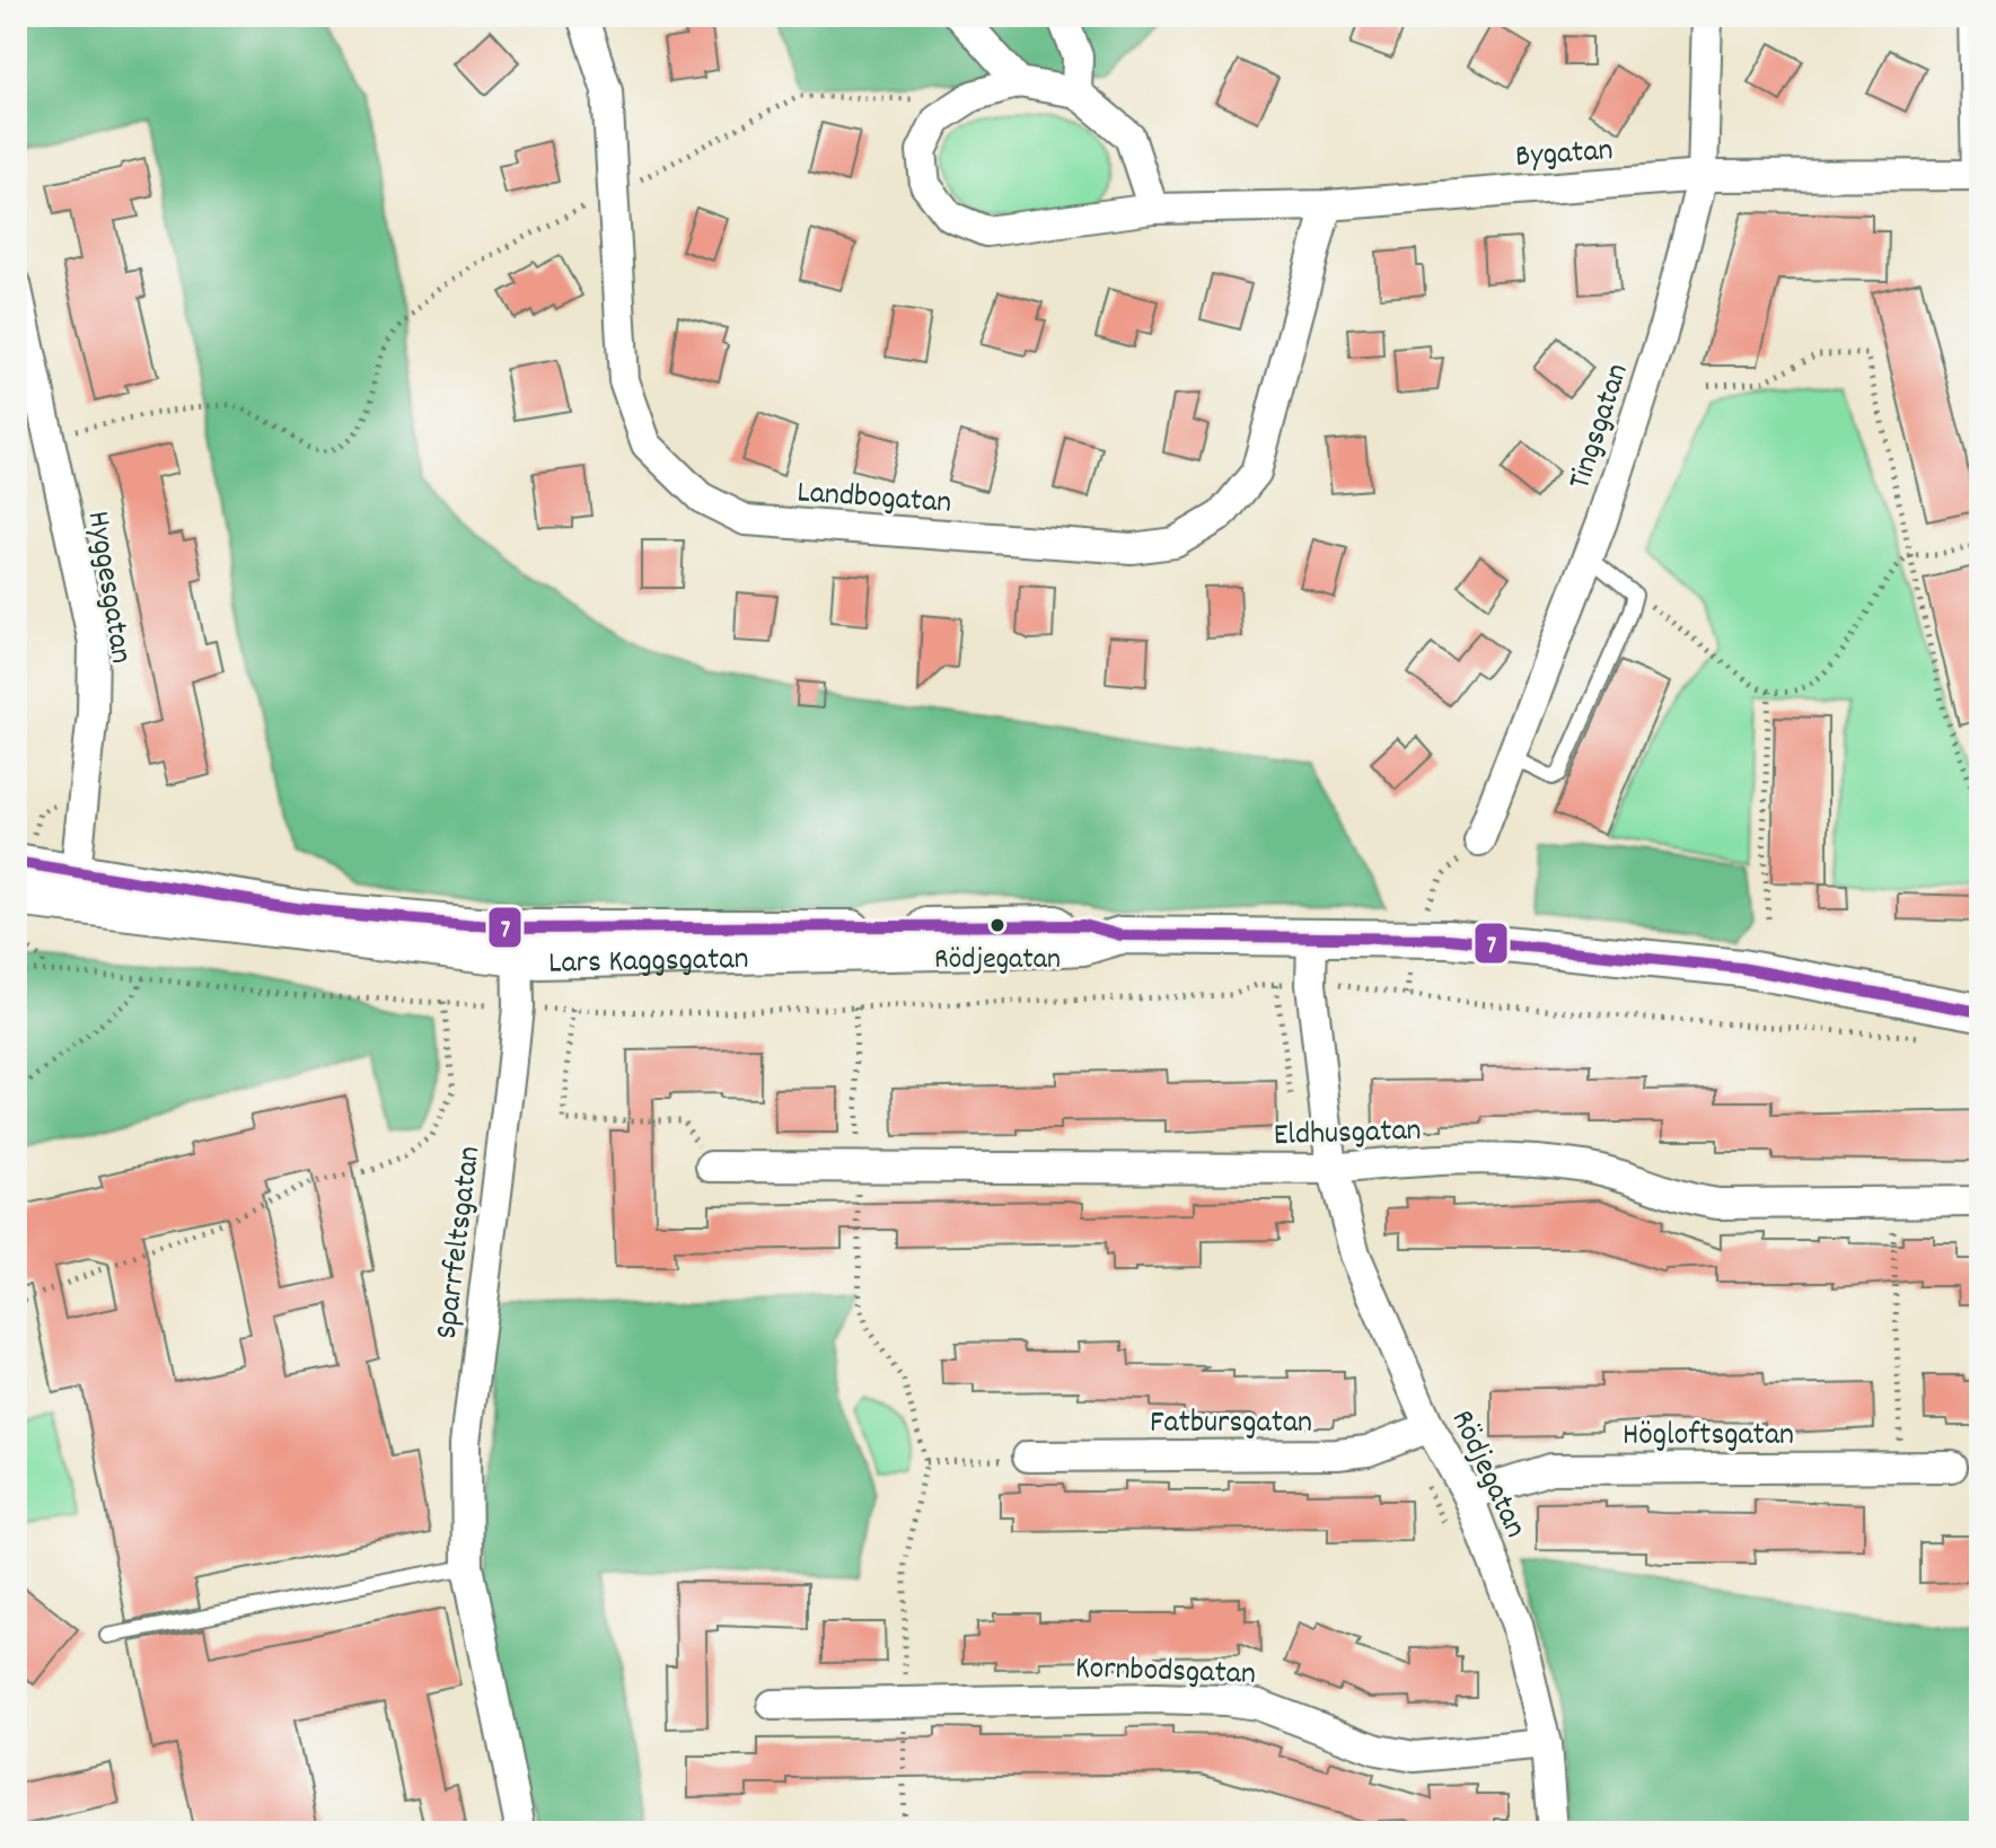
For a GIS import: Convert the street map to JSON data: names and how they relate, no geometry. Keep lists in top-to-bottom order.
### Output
{
  "streets": {
    "street": [
      "Bygatan",
      "Tingsgatan",
      "Landbogatan",
      "Hyggesgatan",
      "Lars Kaggsgatan",
      "Eldhusgatan",
      "Sparrfeltsgatan",
      "Fatbursgatan",
      "Högloftsgatan",
      "Rödjegatan",
      "Kornbodsgatan"
    ]
  },
  "crossings": [
    ["Bygatan", "Tingsgatan"],
    ["Bygatan", "Landbogatan"],
    ["Hyggesgatan", "Lars Kaggsgatan"],
    ["Lars Kaggsgatan", "Sparrfeltsgatan"],
    ["Lars Kaggsgatan", "Rödjegatan"],
    ["Eldhusgatan", "Rödjegatan"],
    ["Fatbursgatan", "Rödjegatan"],
    ["Högloftsgatan", "Rödjegatan"],
    ["Rödjegatan", "Kornbodsgatan"]
  ],
  "places": ["Rödjegatan"],
  "lines": ["transit line 7"]
}
